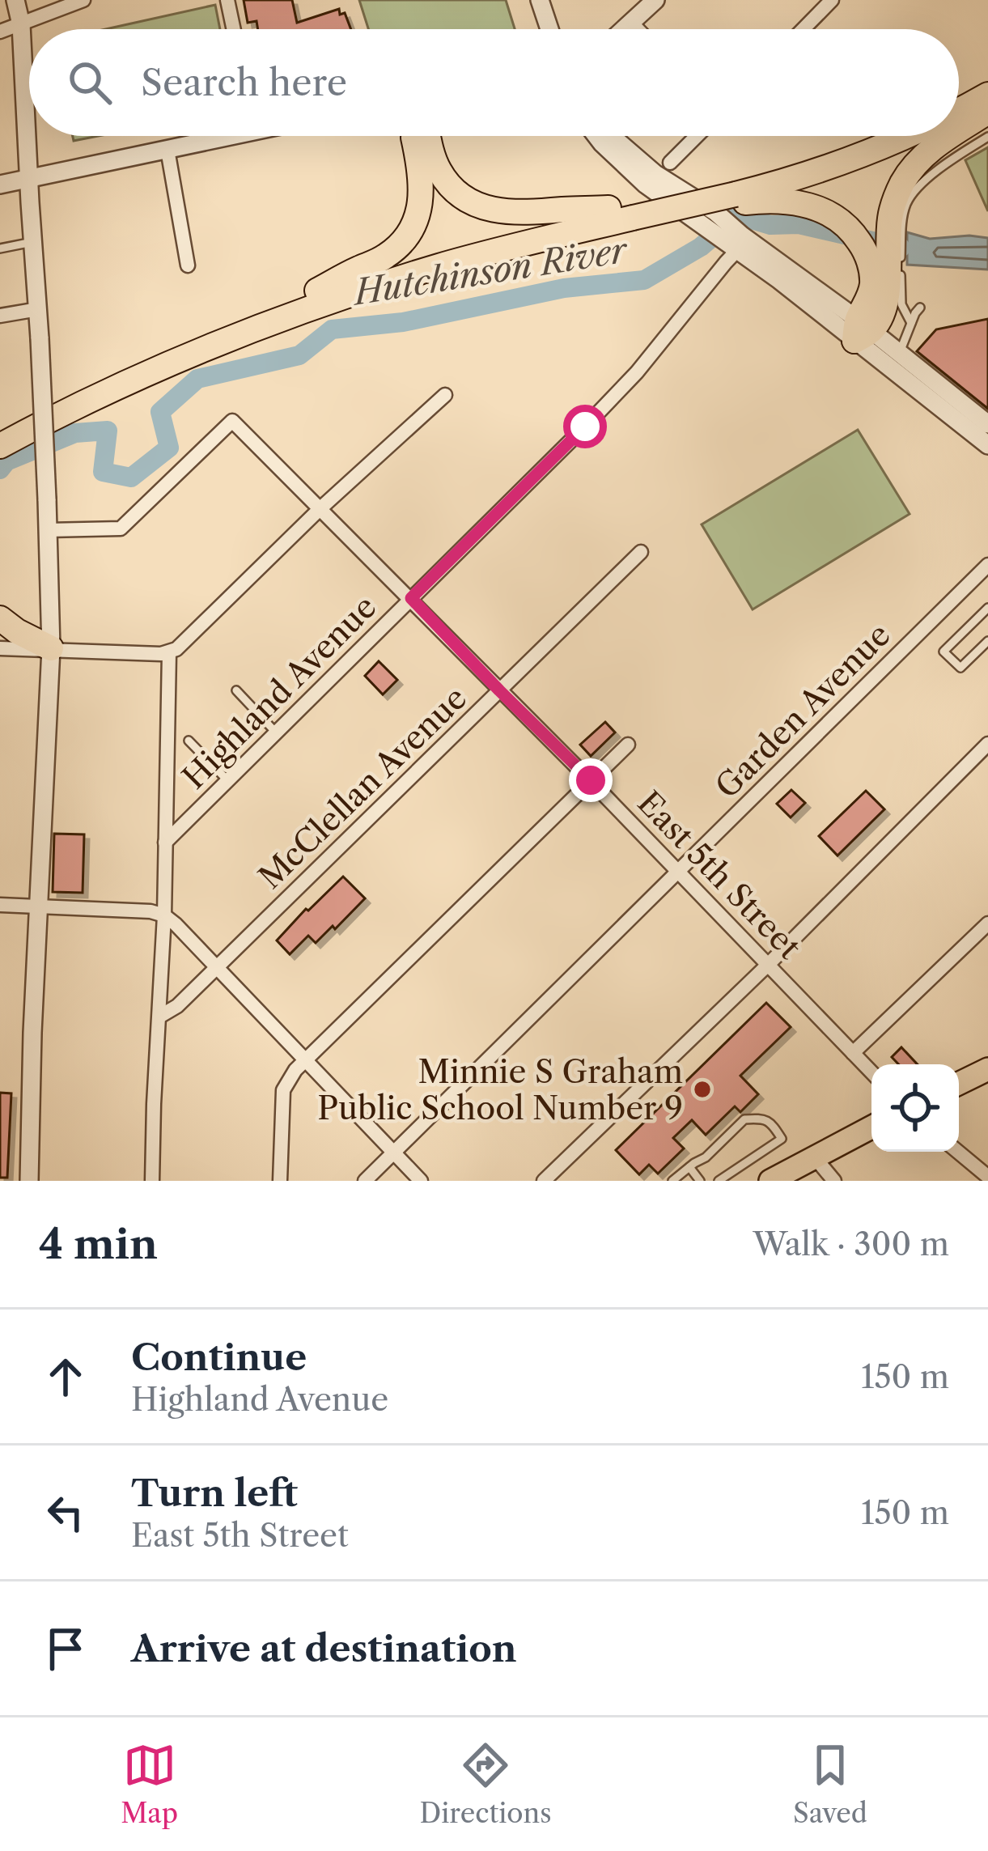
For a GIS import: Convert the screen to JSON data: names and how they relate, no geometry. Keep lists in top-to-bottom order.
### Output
{
  "streets": {
    "street": [
      "Highland Avenue",
      "Garden Avenue",
      "McClellan Avenue",
      "East 5th Street"
    ]
  },
  "crossings": [
    ["Highland Avenue", "East 5th Street"],
    ["Garden Avenue", "East 5th Street"],
    ["McClellan Avenue", "East 5th Street"]
  ],
  "water": ["Hutchinson River"],
  "places": ["Minnie S Graham Public School Number 9"],
  "page": {
    "search": "Search here",
    "heading": ["4 min", "Walk · 300 m"],
    "list": [
      ["Continue", "Highland Avenue", "150 m"],
      ["Turn left", "East 5th Street", "150 m"],
      "Arrive at destination"
    ],
    "nav": ["Map", "Directions", "Saved"]
  }
}
